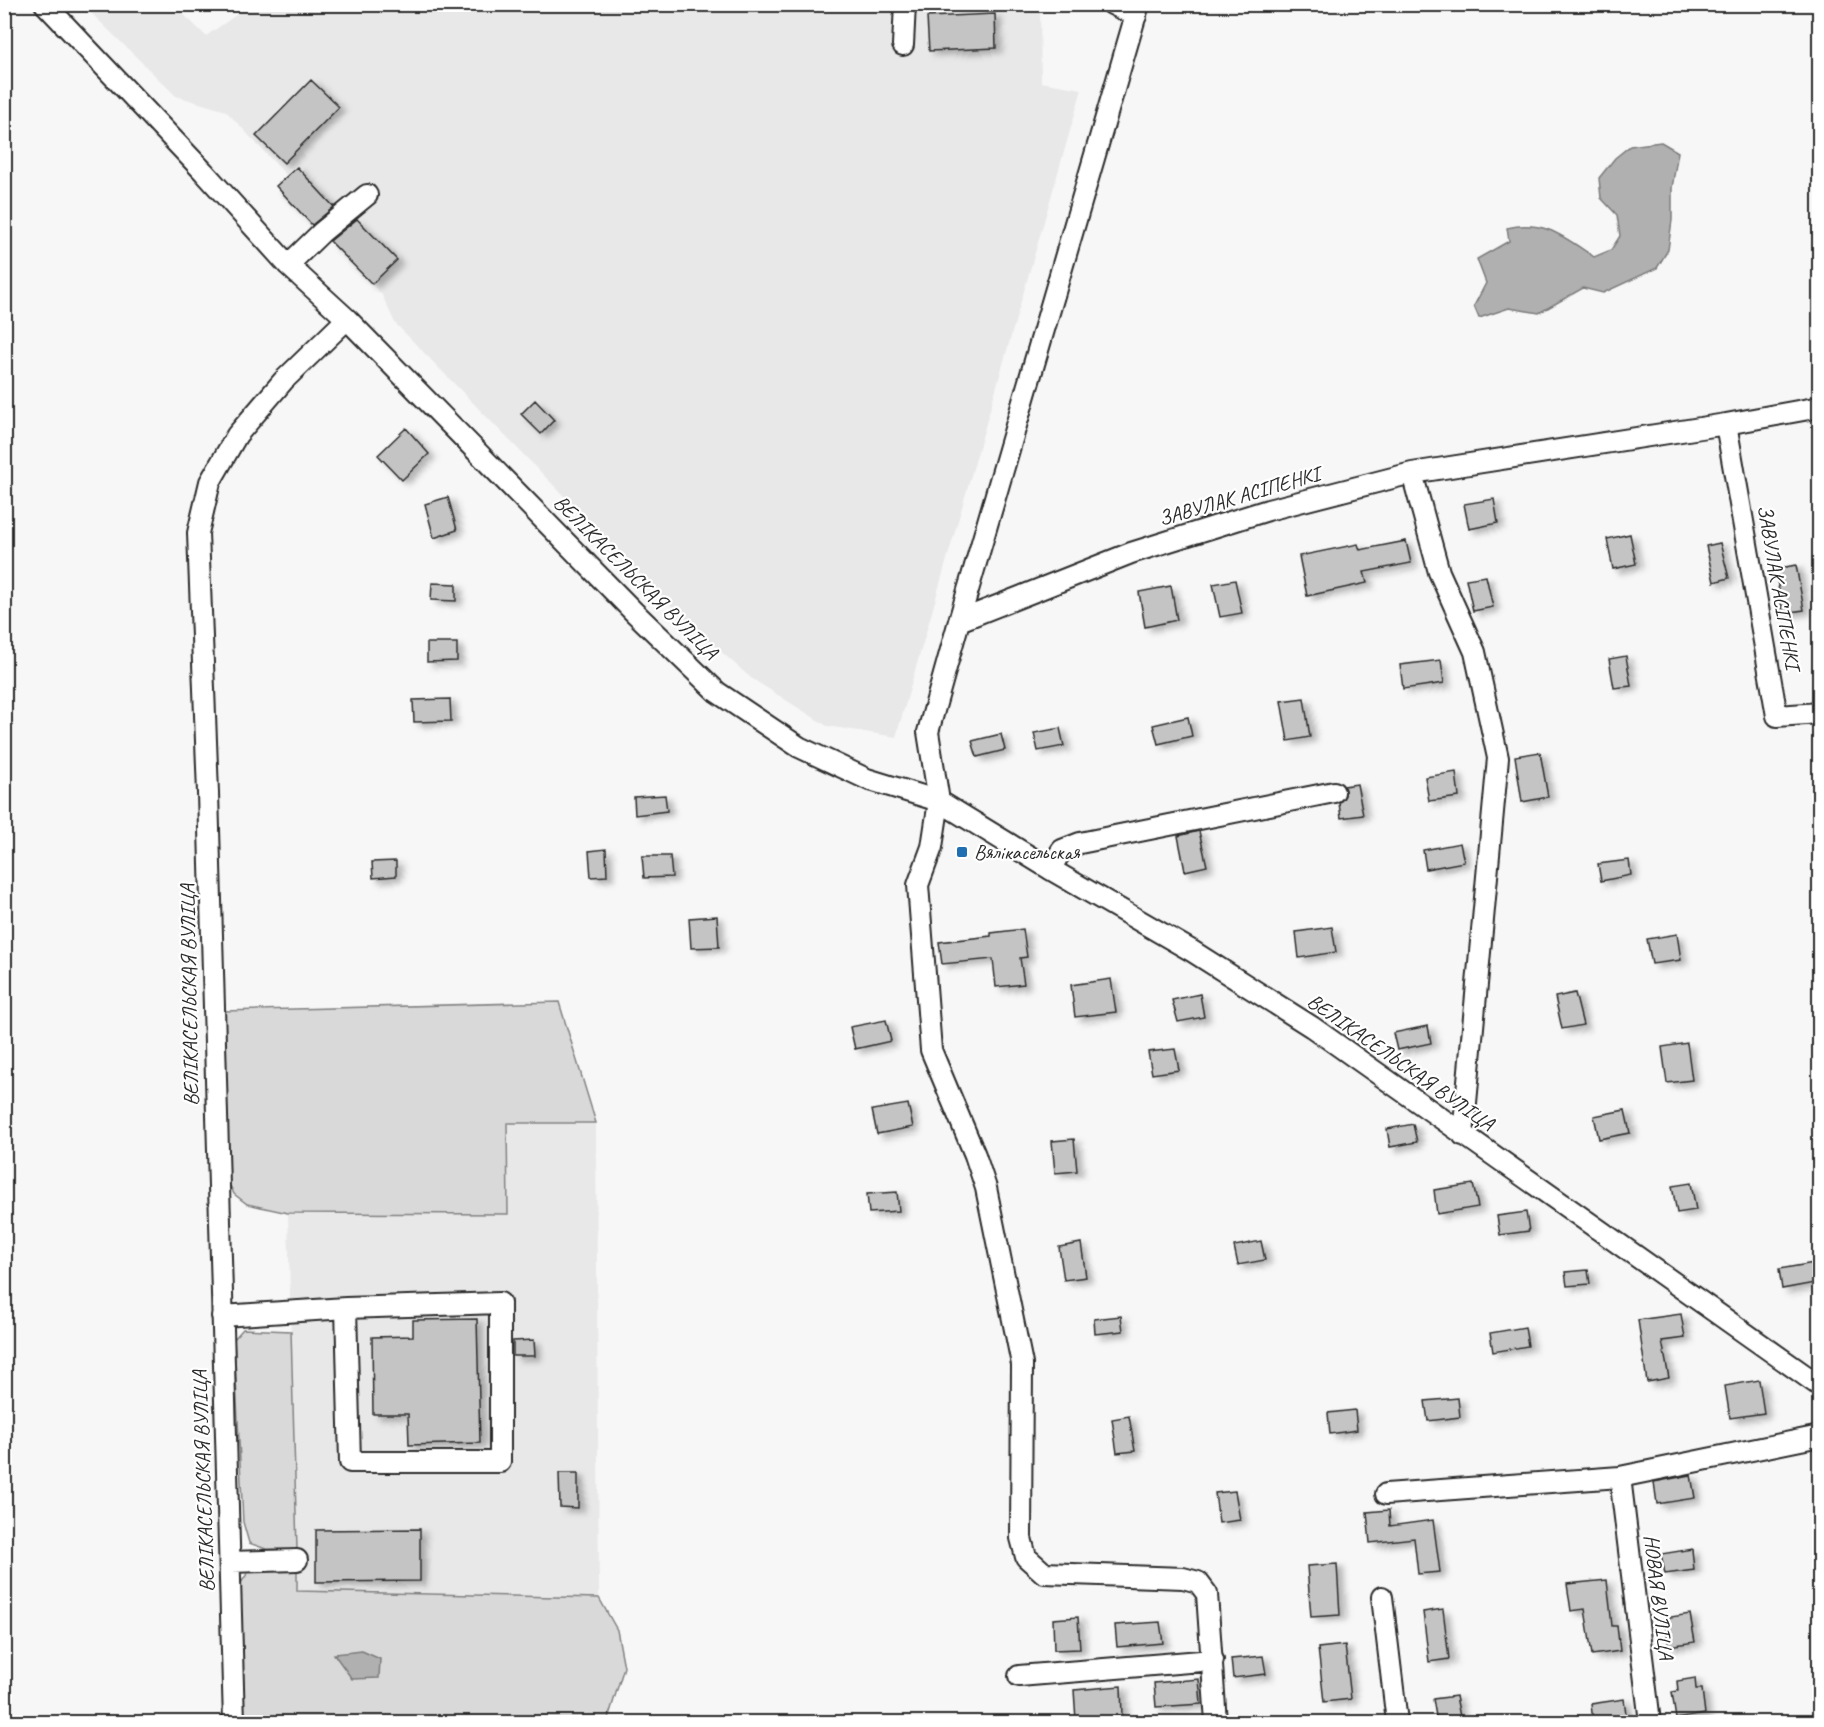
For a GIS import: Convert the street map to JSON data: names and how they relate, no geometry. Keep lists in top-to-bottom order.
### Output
{
  "streets": {
    "street": ["ЗАВУЛАК АСІПЕНКІ", "ВЕЛІКАСЕЛЬСКАЯ ВУЛІЦА", "НОВАЯ ВУЛІЦА"]
  },
  "places": {
    "transit": ["Вялікасельская"]
  }
}
